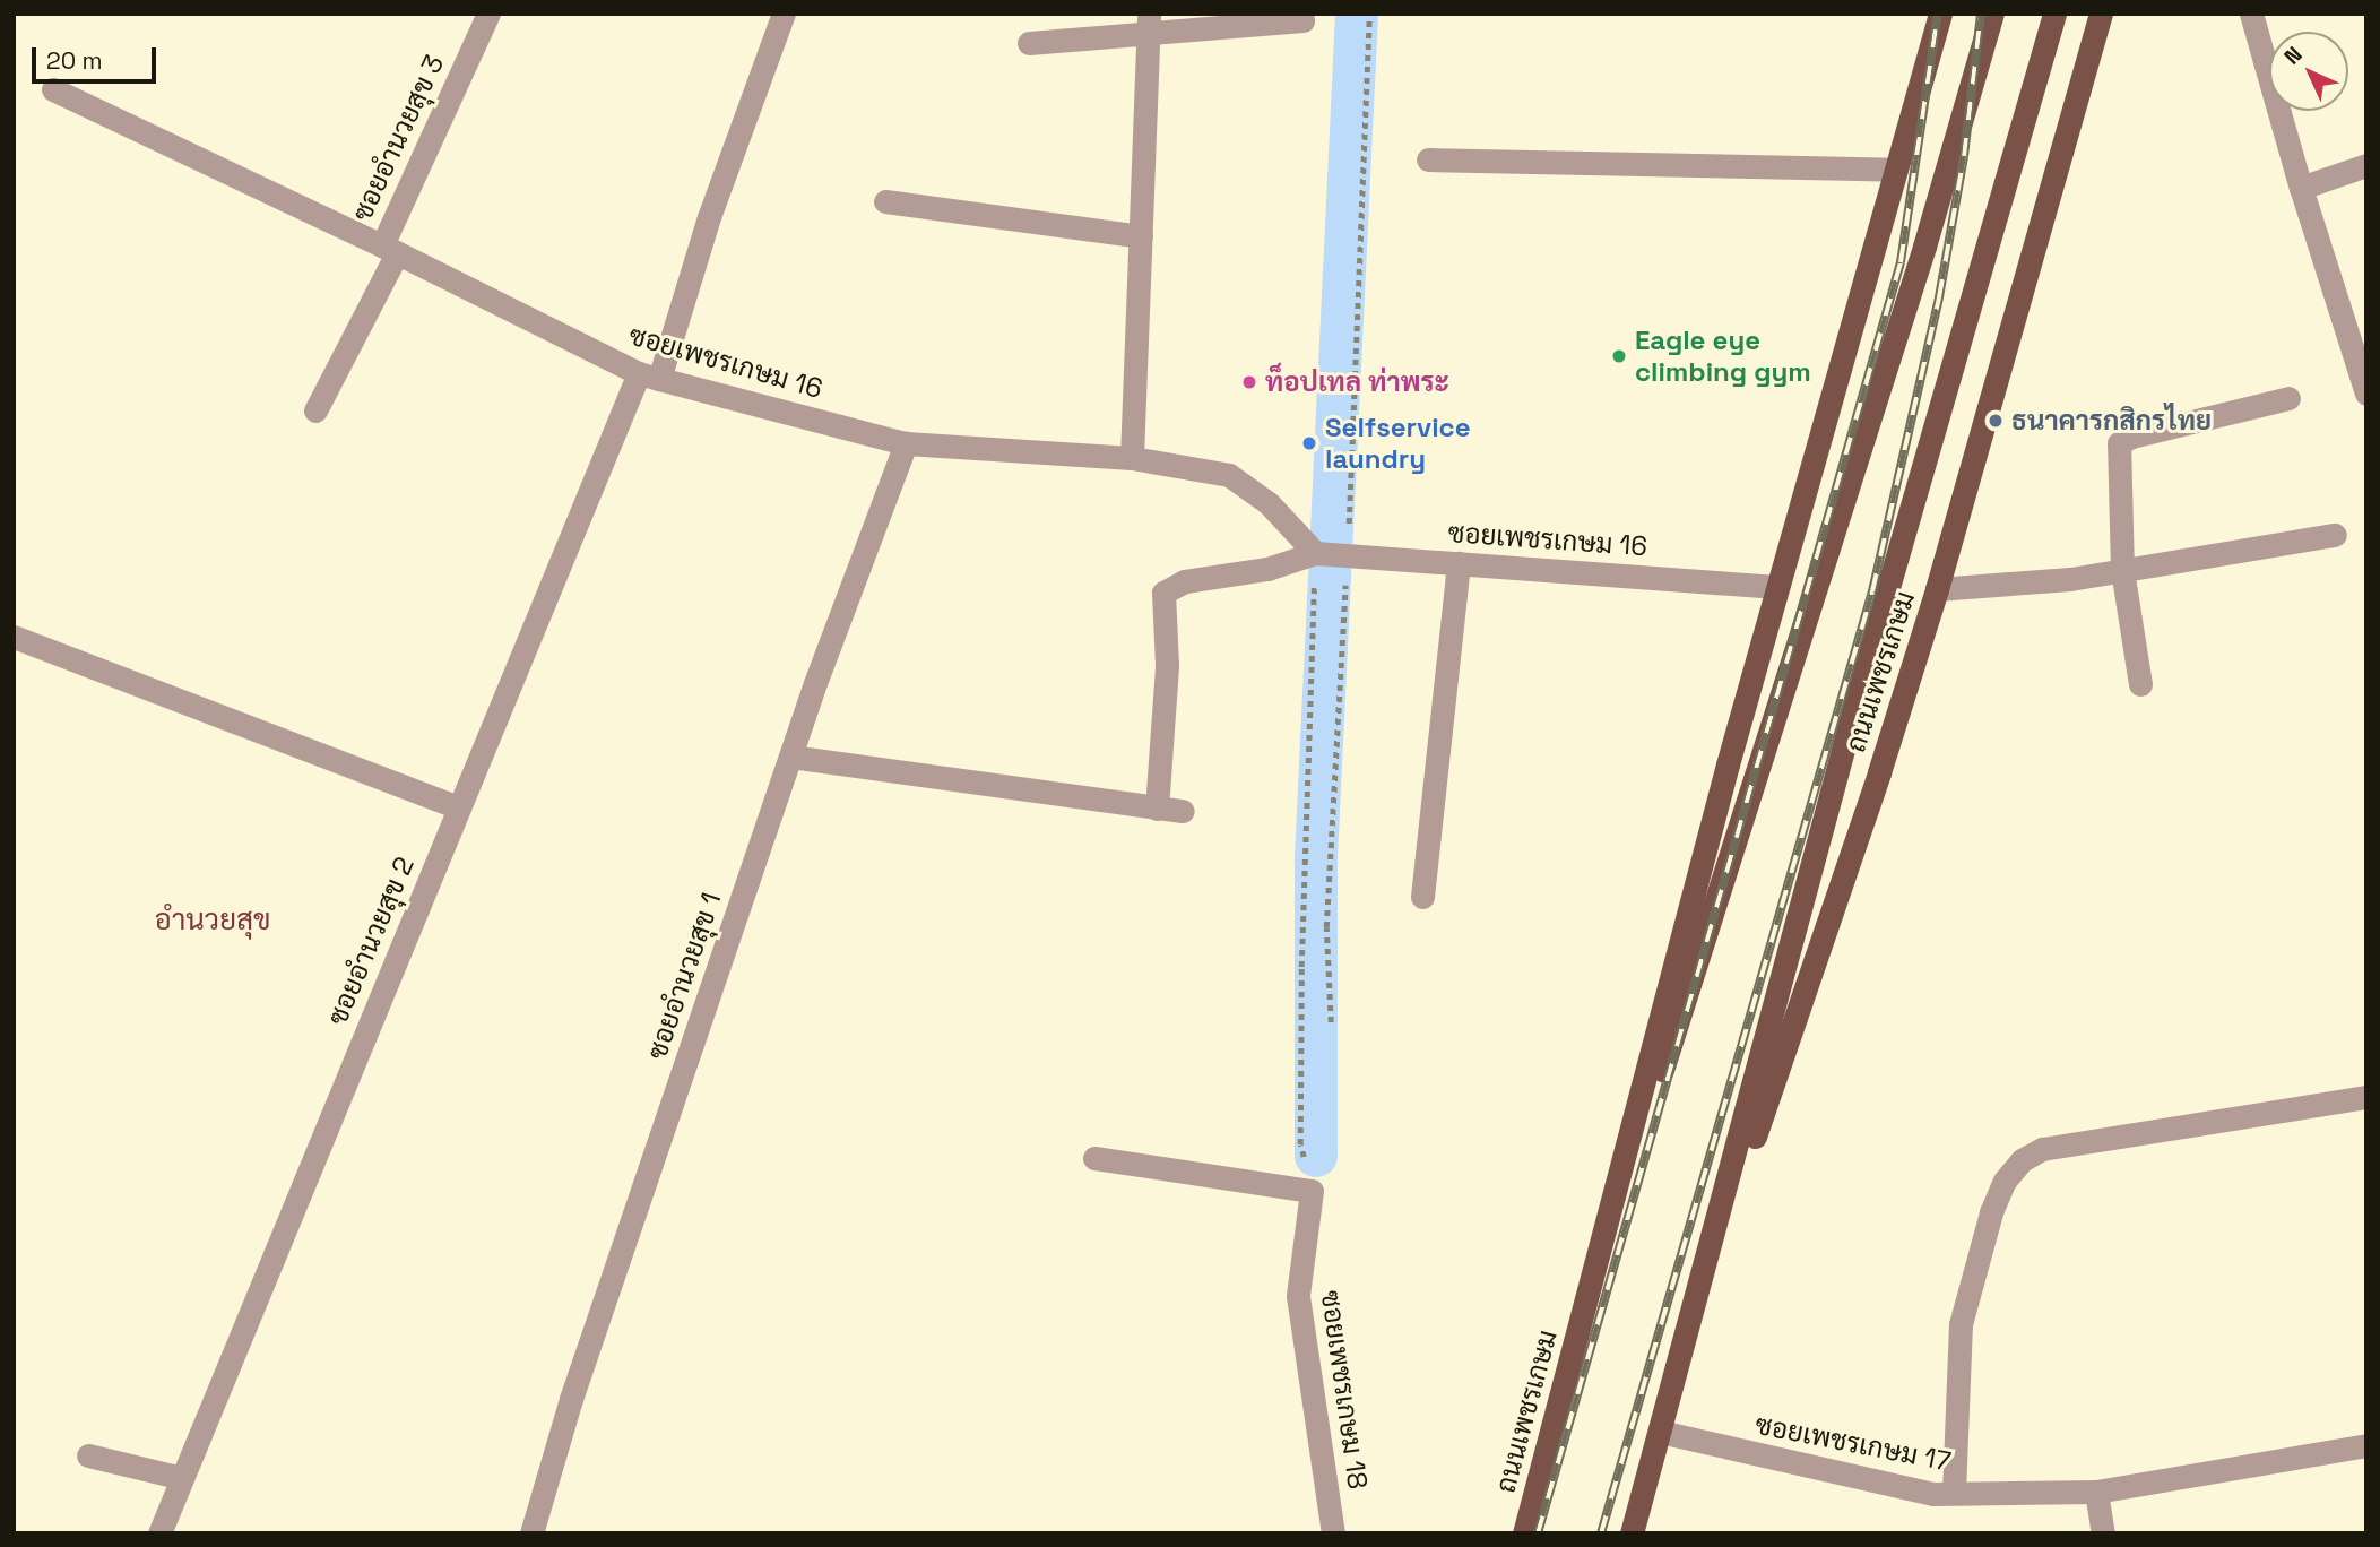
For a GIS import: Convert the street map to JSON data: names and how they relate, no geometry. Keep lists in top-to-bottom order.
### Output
{
  "streets": {
    "main road": ["ถนนเพชรเกษม"],
    "street": [
      "ซอยอำนวยสุข 3",
      "ซอยเพชรเกษม 16",
      "ซอยอำนวยสุข 2",
      "ซอยอำนวยสุข 1",
      "ซอยเพชรเกษม 18",
      "ซอยเพชรเกษม 17"
    ]
  },
  "crossings": [
    ["ซอยอำนวยสุข 3", "ซอยเพชรเกษม 16"],
    ["ซอยเพชรเกษม 16", "ถนนเพชรเกษม"],
    ["ซอยเพชรเกษม 16", "ซอยอำนวยสุข 2"],
    ["ซอยเพชรเกษม 16", "ซอยอำนวยสุข 1"],
    ["ถนนเพชรเกษม", "ซอยเพชรเกษม 17"]
  ],
  "districts": ["อำนวยสุข"],
  "places": [
    "Eagle eye climbing gym",
    "ท็อปเทล ท่าพระ",
    "ธนาคารกสิกรไทย",
    "Selfservice laundry"
  ],
  "scale_bar": "20 m",
  "north": "top left"
}
